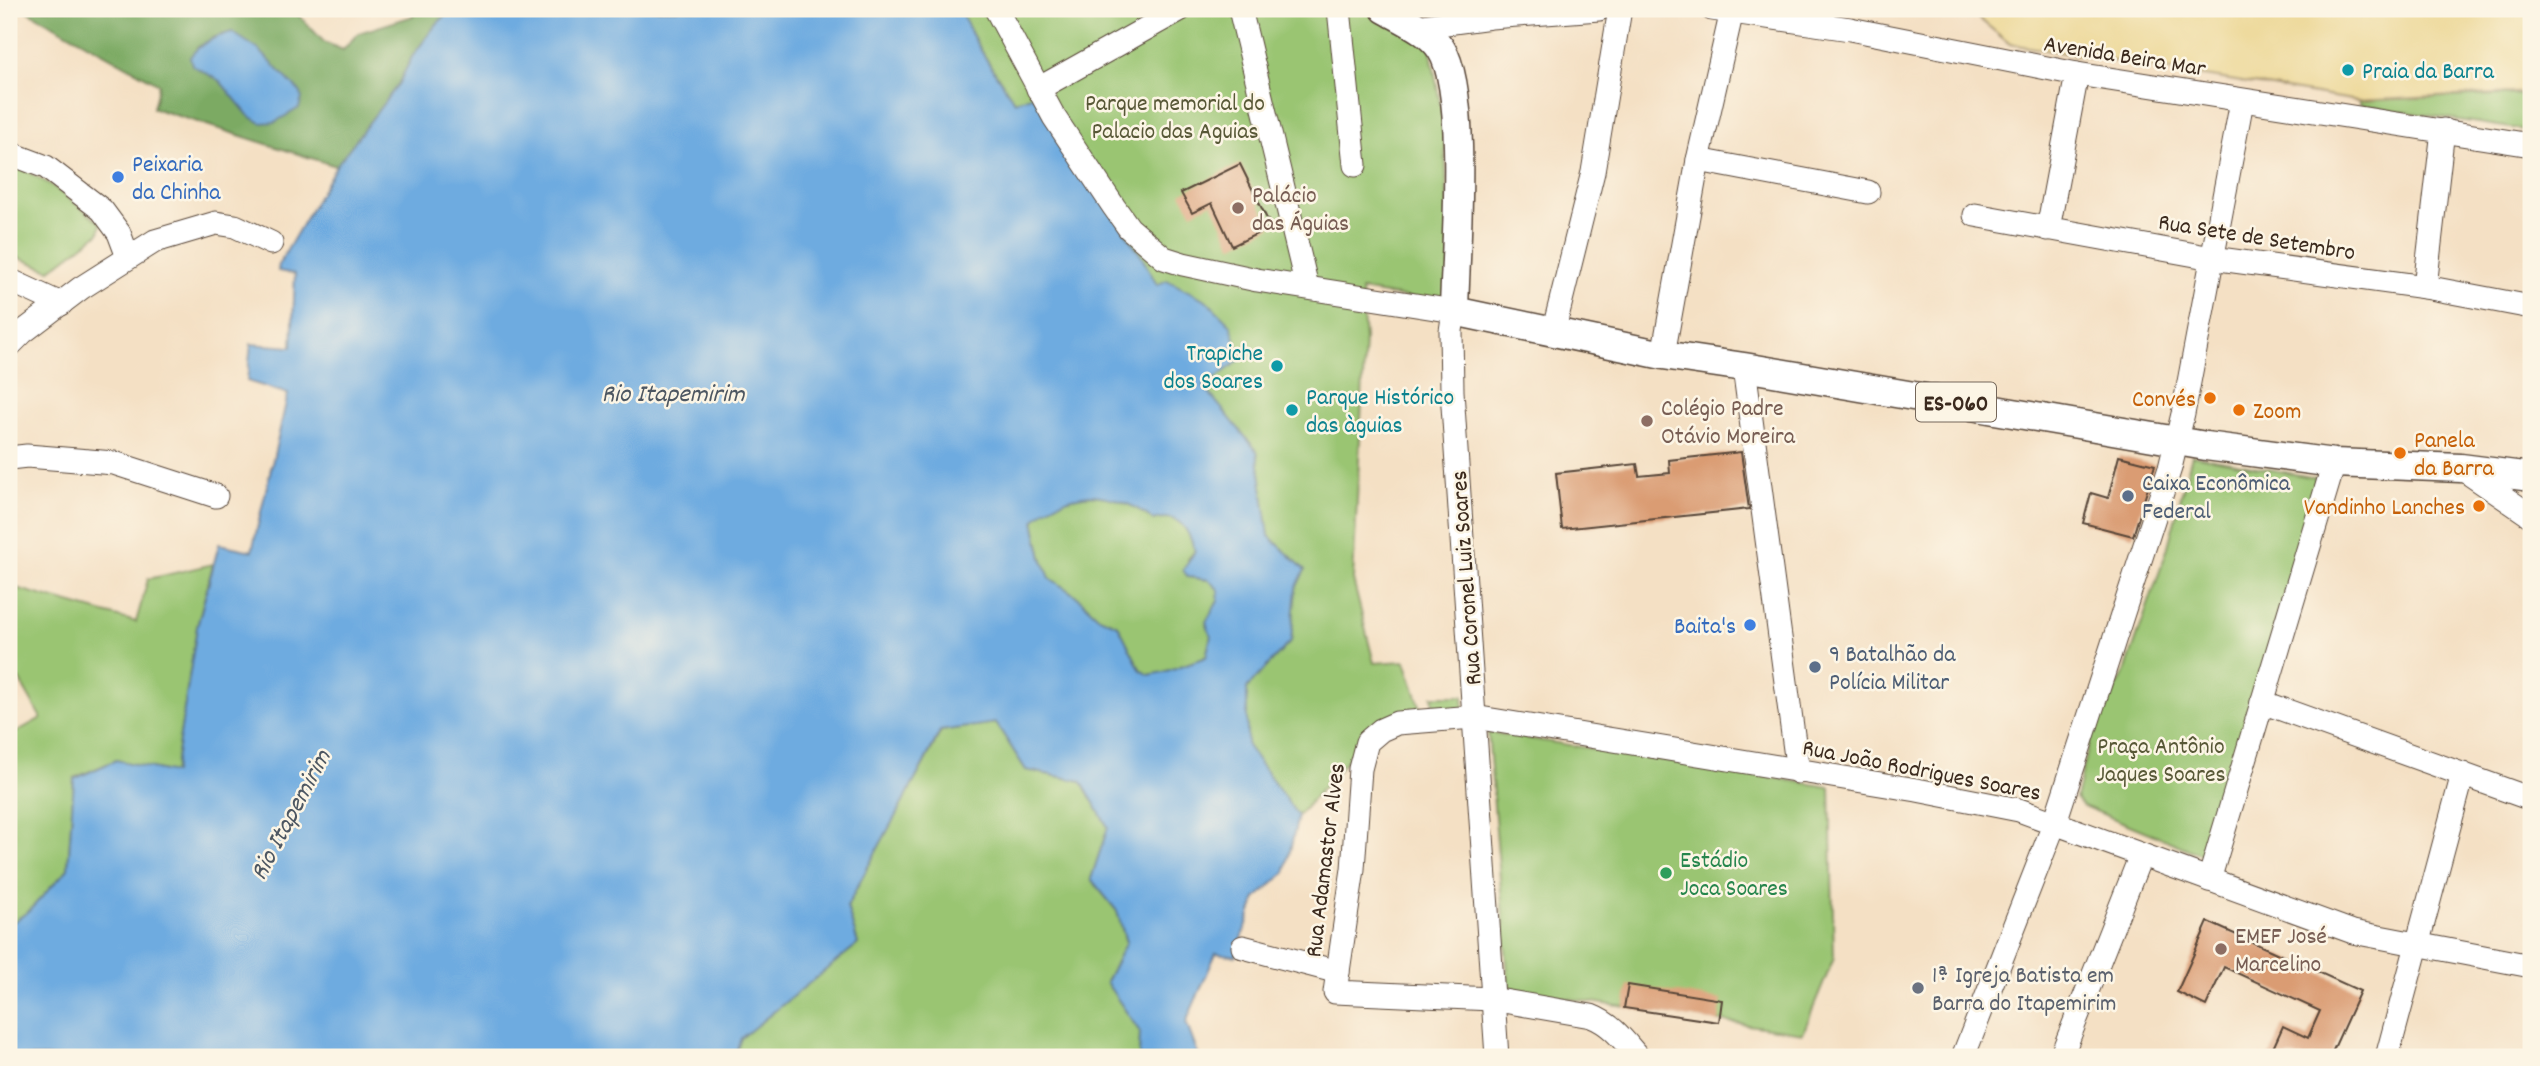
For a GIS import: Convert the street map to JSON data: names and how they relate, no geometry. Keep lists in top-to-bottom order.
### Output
{
  "streets": {
    "main road": ["ES-060", "Rua Coronel Luiz Soares"],
    "street": [
      "Avenida Beira Mar",
      "Rua Sete de Setembro",
      "Rua João Rodrigues Soares",
      "Rua Adamastor Alves"
    ]
  },
  "crossings": [
    ["ES-060", "Rua Coronel Luiz Soares"],
    ["Rua Coronel Luiz Soares", "Rua João Rodrigues Soares"],
    ["Rua João Rodrigues Soares", "Rua Adamastor Alves"]
  ],
  "water": ["Rio Itapemirim"],
  "parks": ["Parque memorial do Palacio das Aguias", "Praça Antônio Jaques Soares"],
  "places": [
    "Praia da Barra",
    "Peixaria da Chinha",
    "Palácio das Águias",
    "Trapiche dos Soares",
    "Convés",
    "Parque Histórico das àguias",
    "Zoom",
    "Colégio Padre Otávio Moreira",
    "Panela da Barra",
    "Caixa Econômica Federal",
    "Vandinho Lanches",
    "Baita's",
    "9 Batalhão da Polícia Militar",
    "Estádio Joca Soares",
    "EMEF José Marcelino",
    "1ª Igreja Batista em Barra do Itapemirim"
  ]
}
